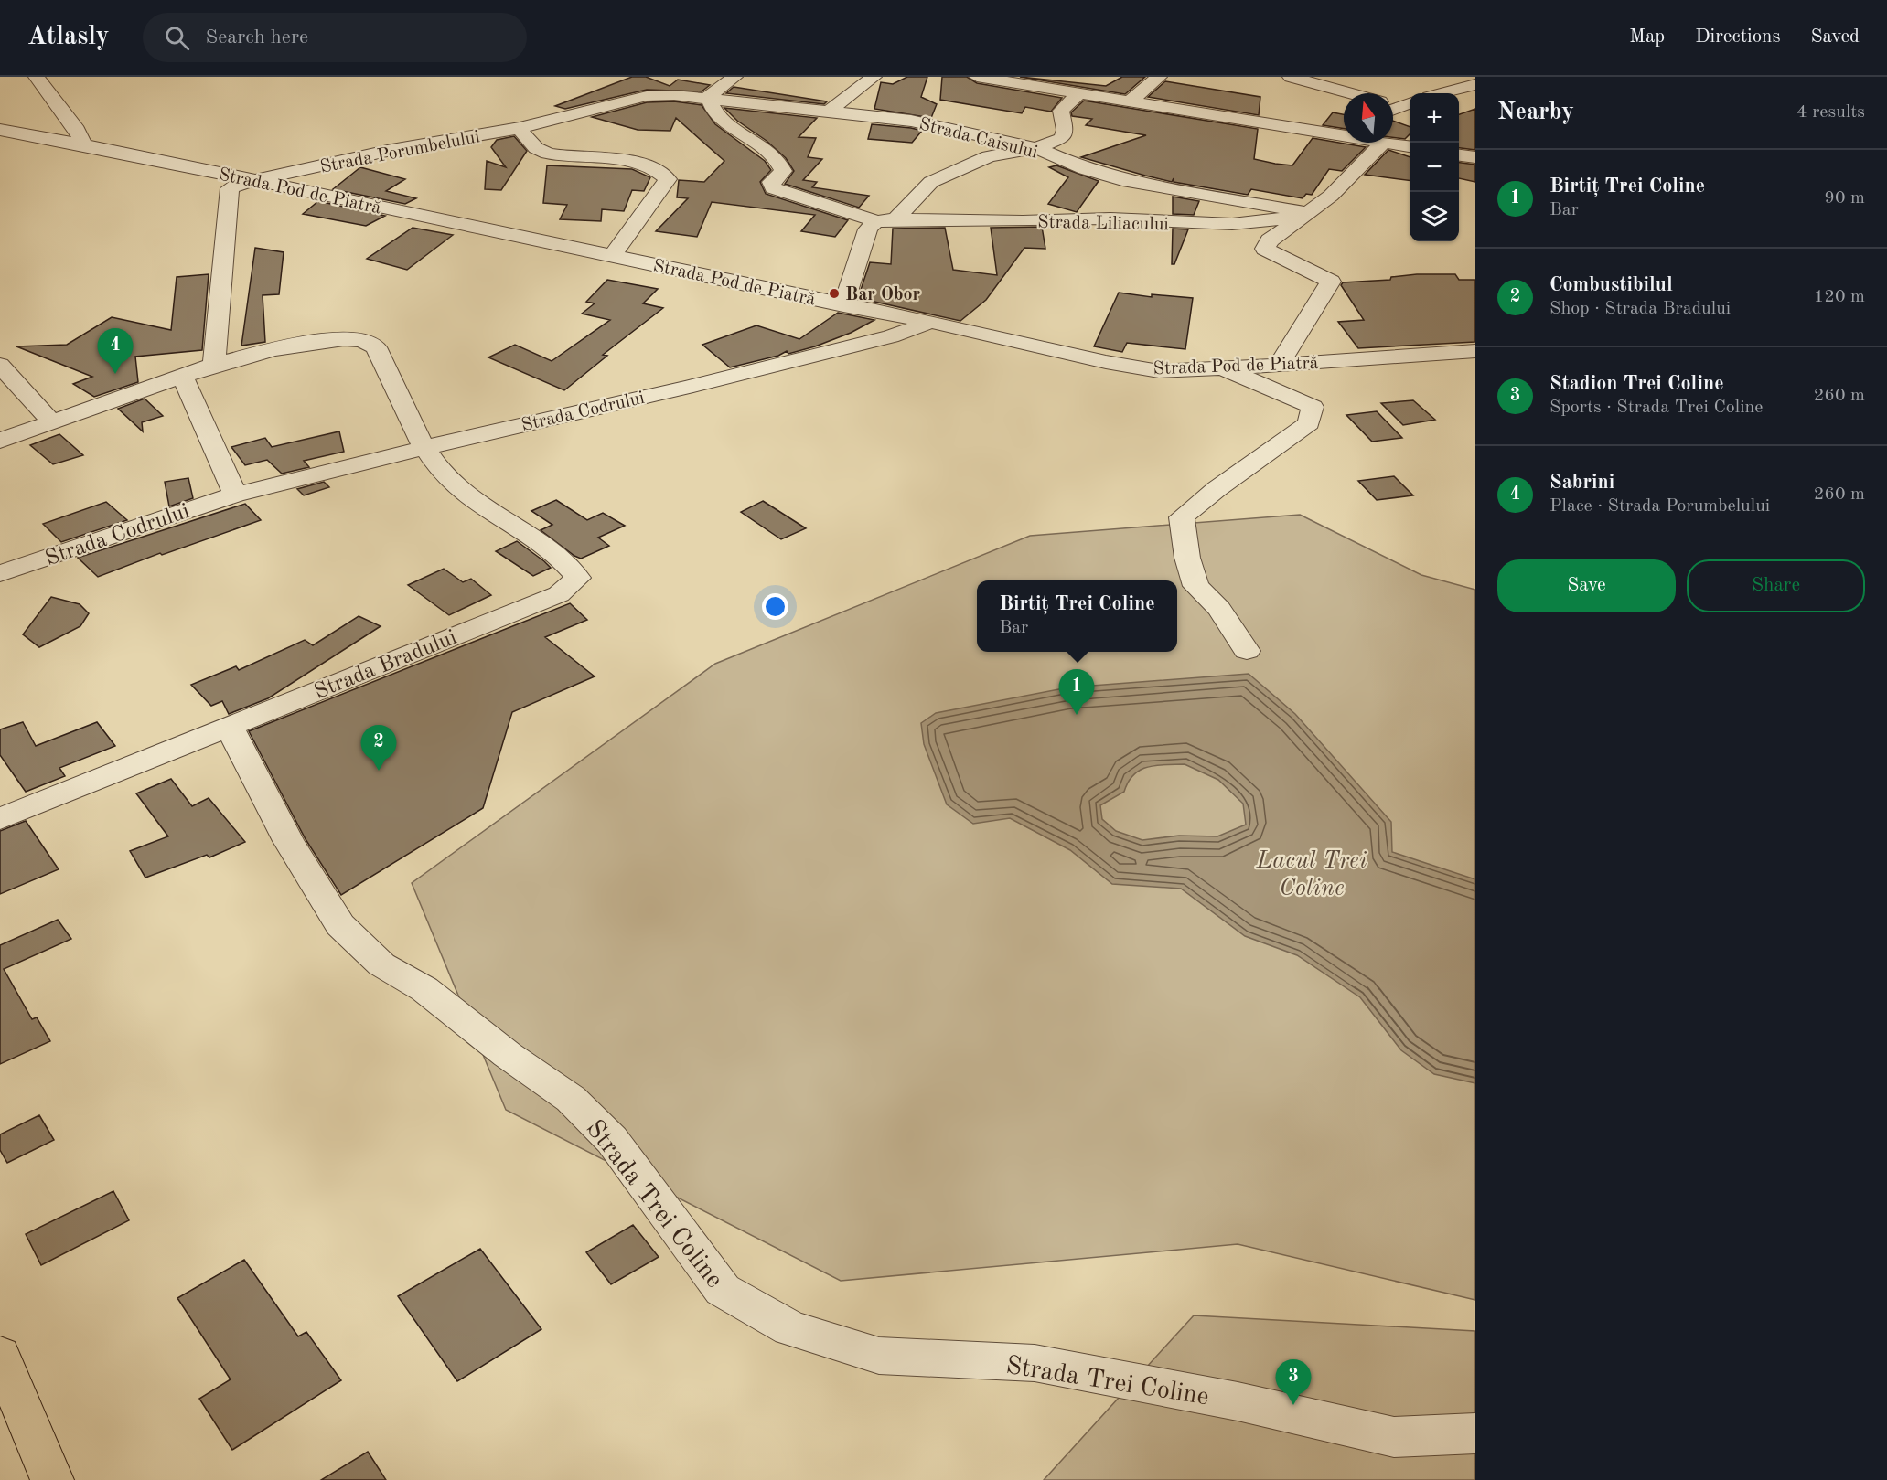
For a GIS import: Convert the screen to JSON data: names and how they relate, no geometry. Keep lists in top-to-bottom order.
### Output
{
  "streets": {
    "street": [
      "Strada Caisului",
      "Strada Porumbelului",
      "Strada Pod de Piatră",
      "Strada Liliacului",
      "Strada Codrului",
      "Strada Bradului",
      "Strada Trei Coline"
    ]
  },
  "crossings": [
    ["Strada Caisului", "Strada Porumbelului"],
    ["Strada Caisului", "Strada Liliacului"],
    ["Strada Porumbelului", "Strada Pod de Piatră"],
    ["Strada Pod de Piatră", "Strada Liliacului"],
    ["Strada Pod de Piatră", "Strada Codrului"],
    ["Strada Codrului", "Strada Bradului"],
    ["Strada Bradului", "Strada Trei Coline"]
  ],
  "water": ["Lacul Trei Coline"],
  "places": ["Bar Obor"],
  "north": "top",
  "page": {
    "header": "Atlasly",
    "search": "Search here",
    "nav": ["Map", "Directions", "Saved"],
    "heading": ["Nearby", "4 results"],
    "map_buttons": ["+", "−"],
    "list": [
      {
        "mark": "1",
        "name": "Birtiț Trei Coline",
        "note": "Bar",
        "value": "90 m"
      },
      {
        "mark": "2",
        "name": "Combustibilul",
        "note": "Shop · Strada Bradului",
        "value": "120 m"
      },
      {
        "mark": "3",
        "name": "Stadion Trei Coline",
        "note": "Sports · Strada Trei Coline",
        "value": "260 m"
      },
      {
        "mark": "4",
        "name": "Sabrini",
        "note": "Place · Strada Porumbelului",
        "value": "260 m"
      }
    ],
    "pins": [
      "4",
      "1",
      "2",
      "3"
    ],
    "buttons": ["Save", "Share"],
    "popup": ["Birtiț Trei Coline", "Bar"]
  }
}
